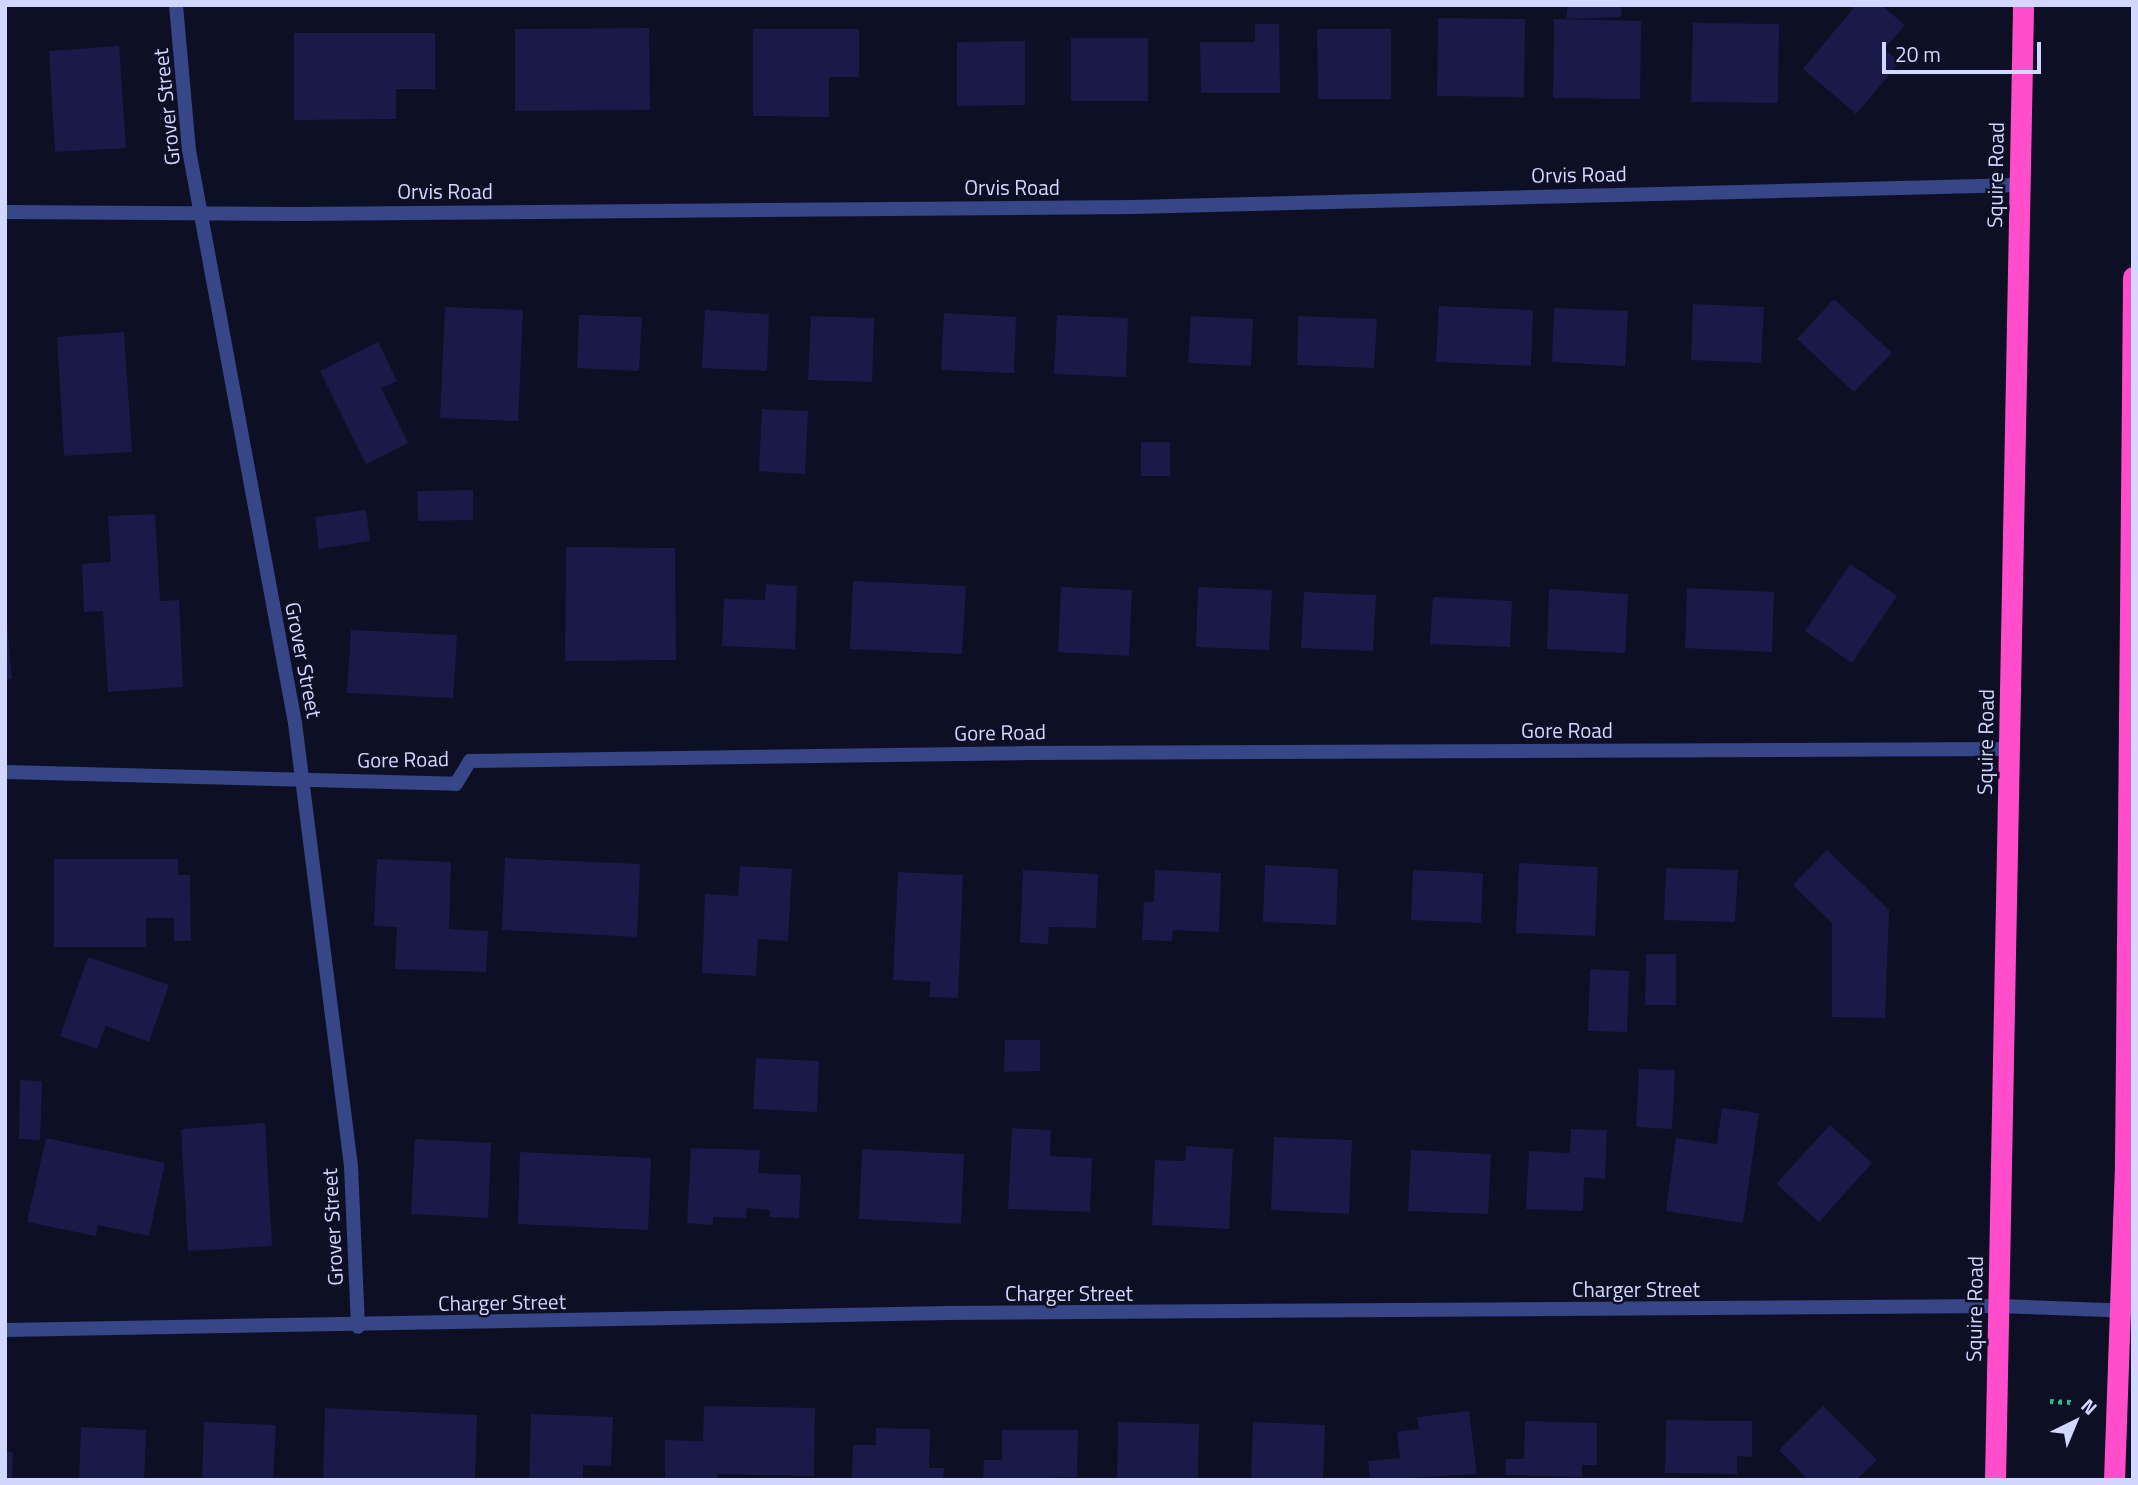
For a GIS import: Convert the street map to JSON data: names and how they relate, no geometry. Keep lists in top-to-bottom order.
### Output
{
  "streets": {
    "highway": ["Squire Road"],
    "street": [
      "Grover Street",
      "Orvis Road",
      "Gore Road",
      "Charger Street"
    ]
  },
  "crossings": [
    ["Grover Street", "Orvis Road"],
    ["Grover Street", "Gore Road"],
    ["Grover Street", "Charger Street"],
    ["Orvis Road", "Squire Road"],
    ["Squire Road", "Gore Road"],
    ["Squire Road", "Charger Street"]
  ],
  "scale_bar": "20 m",
  "north": "top right"
}
